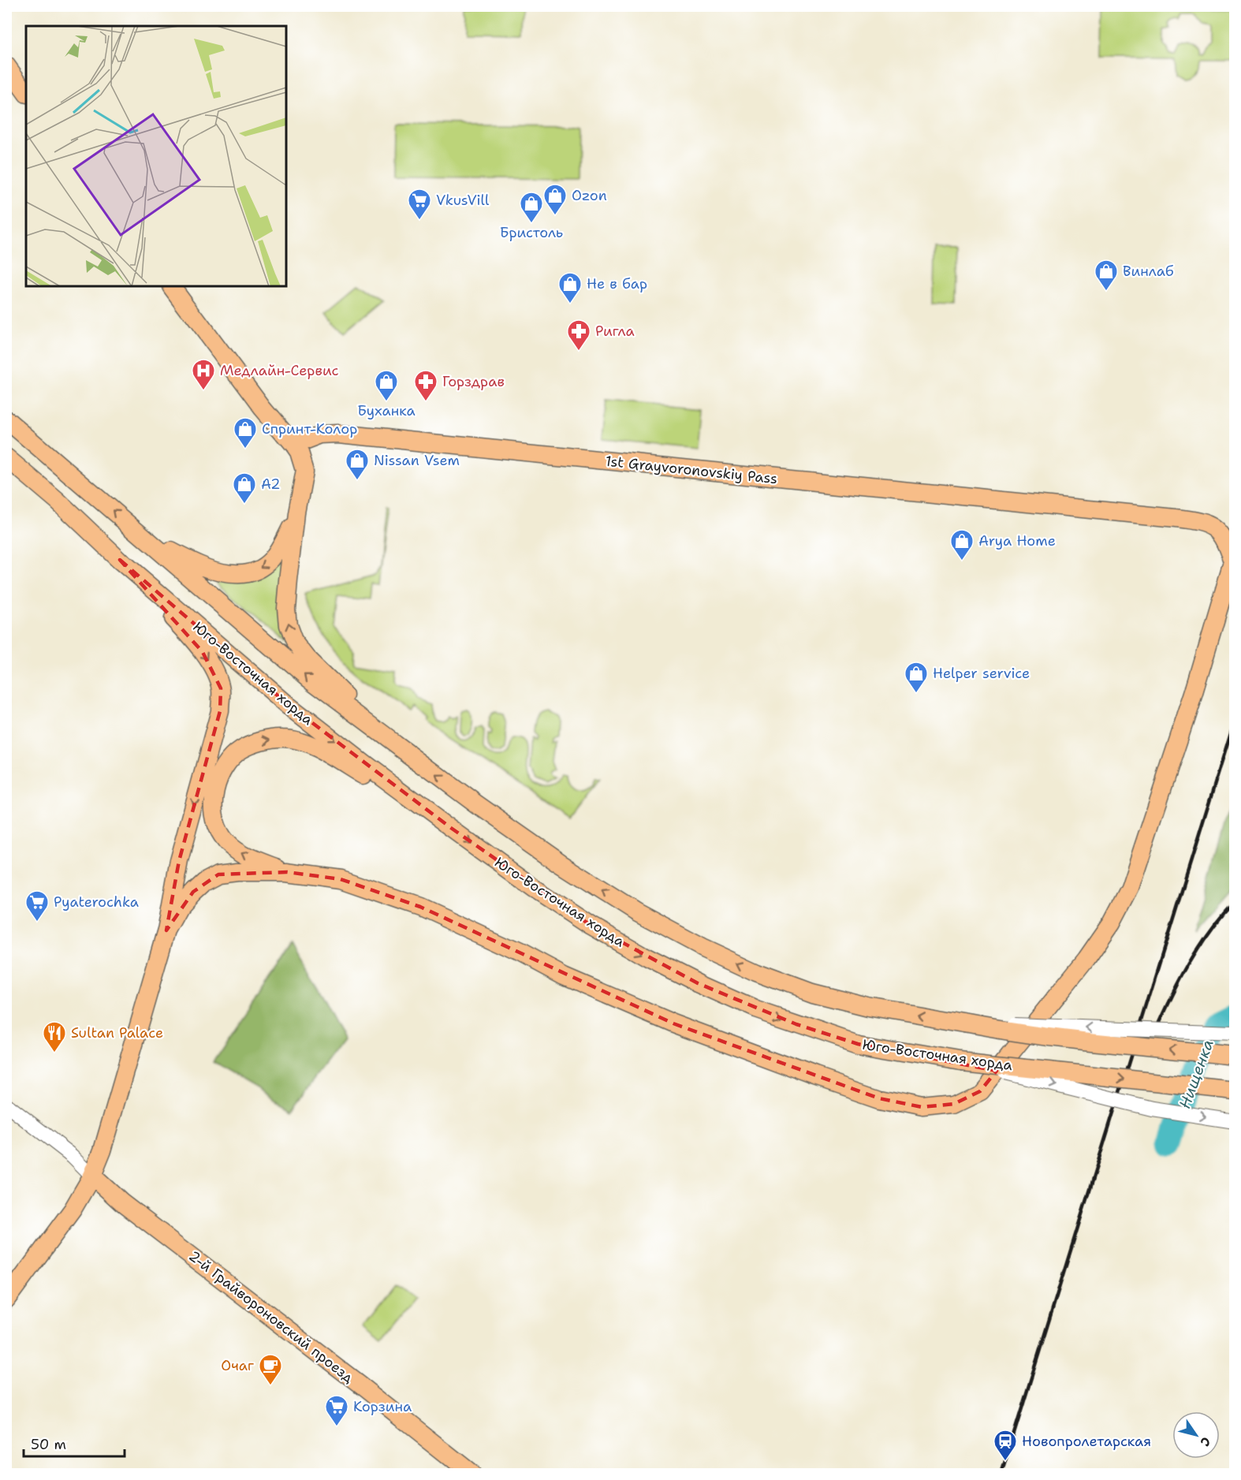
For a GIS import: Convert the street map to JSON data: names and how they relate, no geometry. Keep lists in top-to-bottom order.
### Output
{
  "streets": {
    "main road": ["1st Grayvoronovskiy Pass", "Юго-Восточная хорда", "2-й Грайвороновский проезд"]
  },
  "water": ["Нищенка"],
  "places": {
    "shop": [
      "Ozon",
      "Бристоль",
      "Винлаб",
      "Не в бар",
      "Буханка",
      "Спринт-Колор",
      "Nissan Vsem",
      "A2",
      "Arya Home",
      "Helper service"
    ],
    "supermarket": ["VkusVill", "Pyaterochka", "Корзина"],
    "pharmacy": ["Ригла", "Горздрав"],
    "hospital": ["Медлайн-Сервис"],
    "restaurant": ["Sultan Palace"],
    "cafe": ["Очаг"],
    "station": ["Новопролетарская"]
  },
  "scale_bar": "50 m",
  "north": "bottom right"
}
